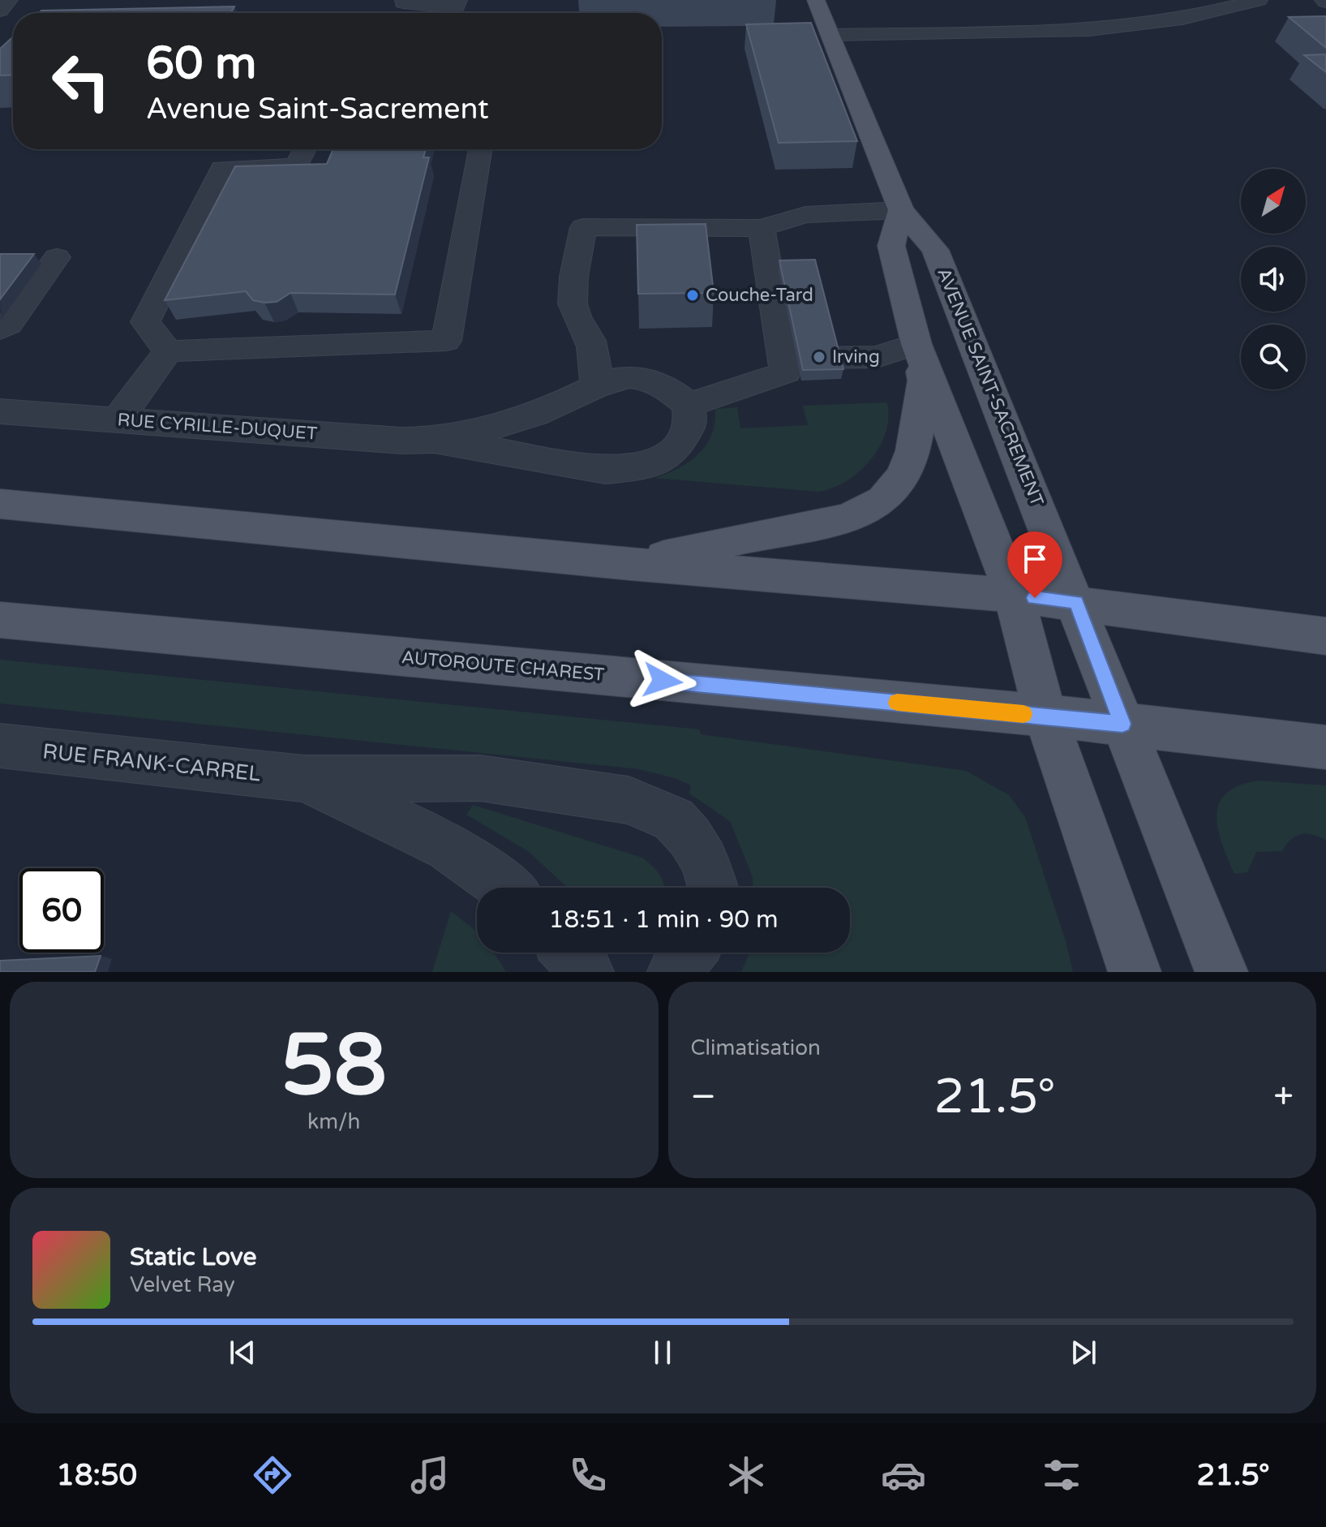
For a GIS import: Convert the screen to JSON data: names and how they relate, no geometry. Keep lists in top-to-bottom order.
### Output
{
  "streets": {
    "main road": ["AVENUE SAINT-SACREMENT", "AUTOROUTE CHAREST"],
    "street": ["RUE CYRILLE-DUQUET", "RUE FRANK-CARREL"]
  },
  "crossings": [
    ["AVENUE SAINT-SACREMENT", "AUTOROUTE CHAREST"]
  ],
  "places": ["Couche-Tard", "Irving"],
  "north": "top right",
  "page": {
    "turn": ["60 m", "Avenue Saint-Sacrement"],
    "limit": "60",
    "trip": "18:51 · 1 min · 90 m",
    "tile": [
      ["58", "km/h"],
      "Climatisation"
    ],
    "heat": ["−", "21.5°", "+"],
    "song": ["Static Love", "Velvet Ray"],
    "tabs": ["18:50", "21.5°"]
  }
}
